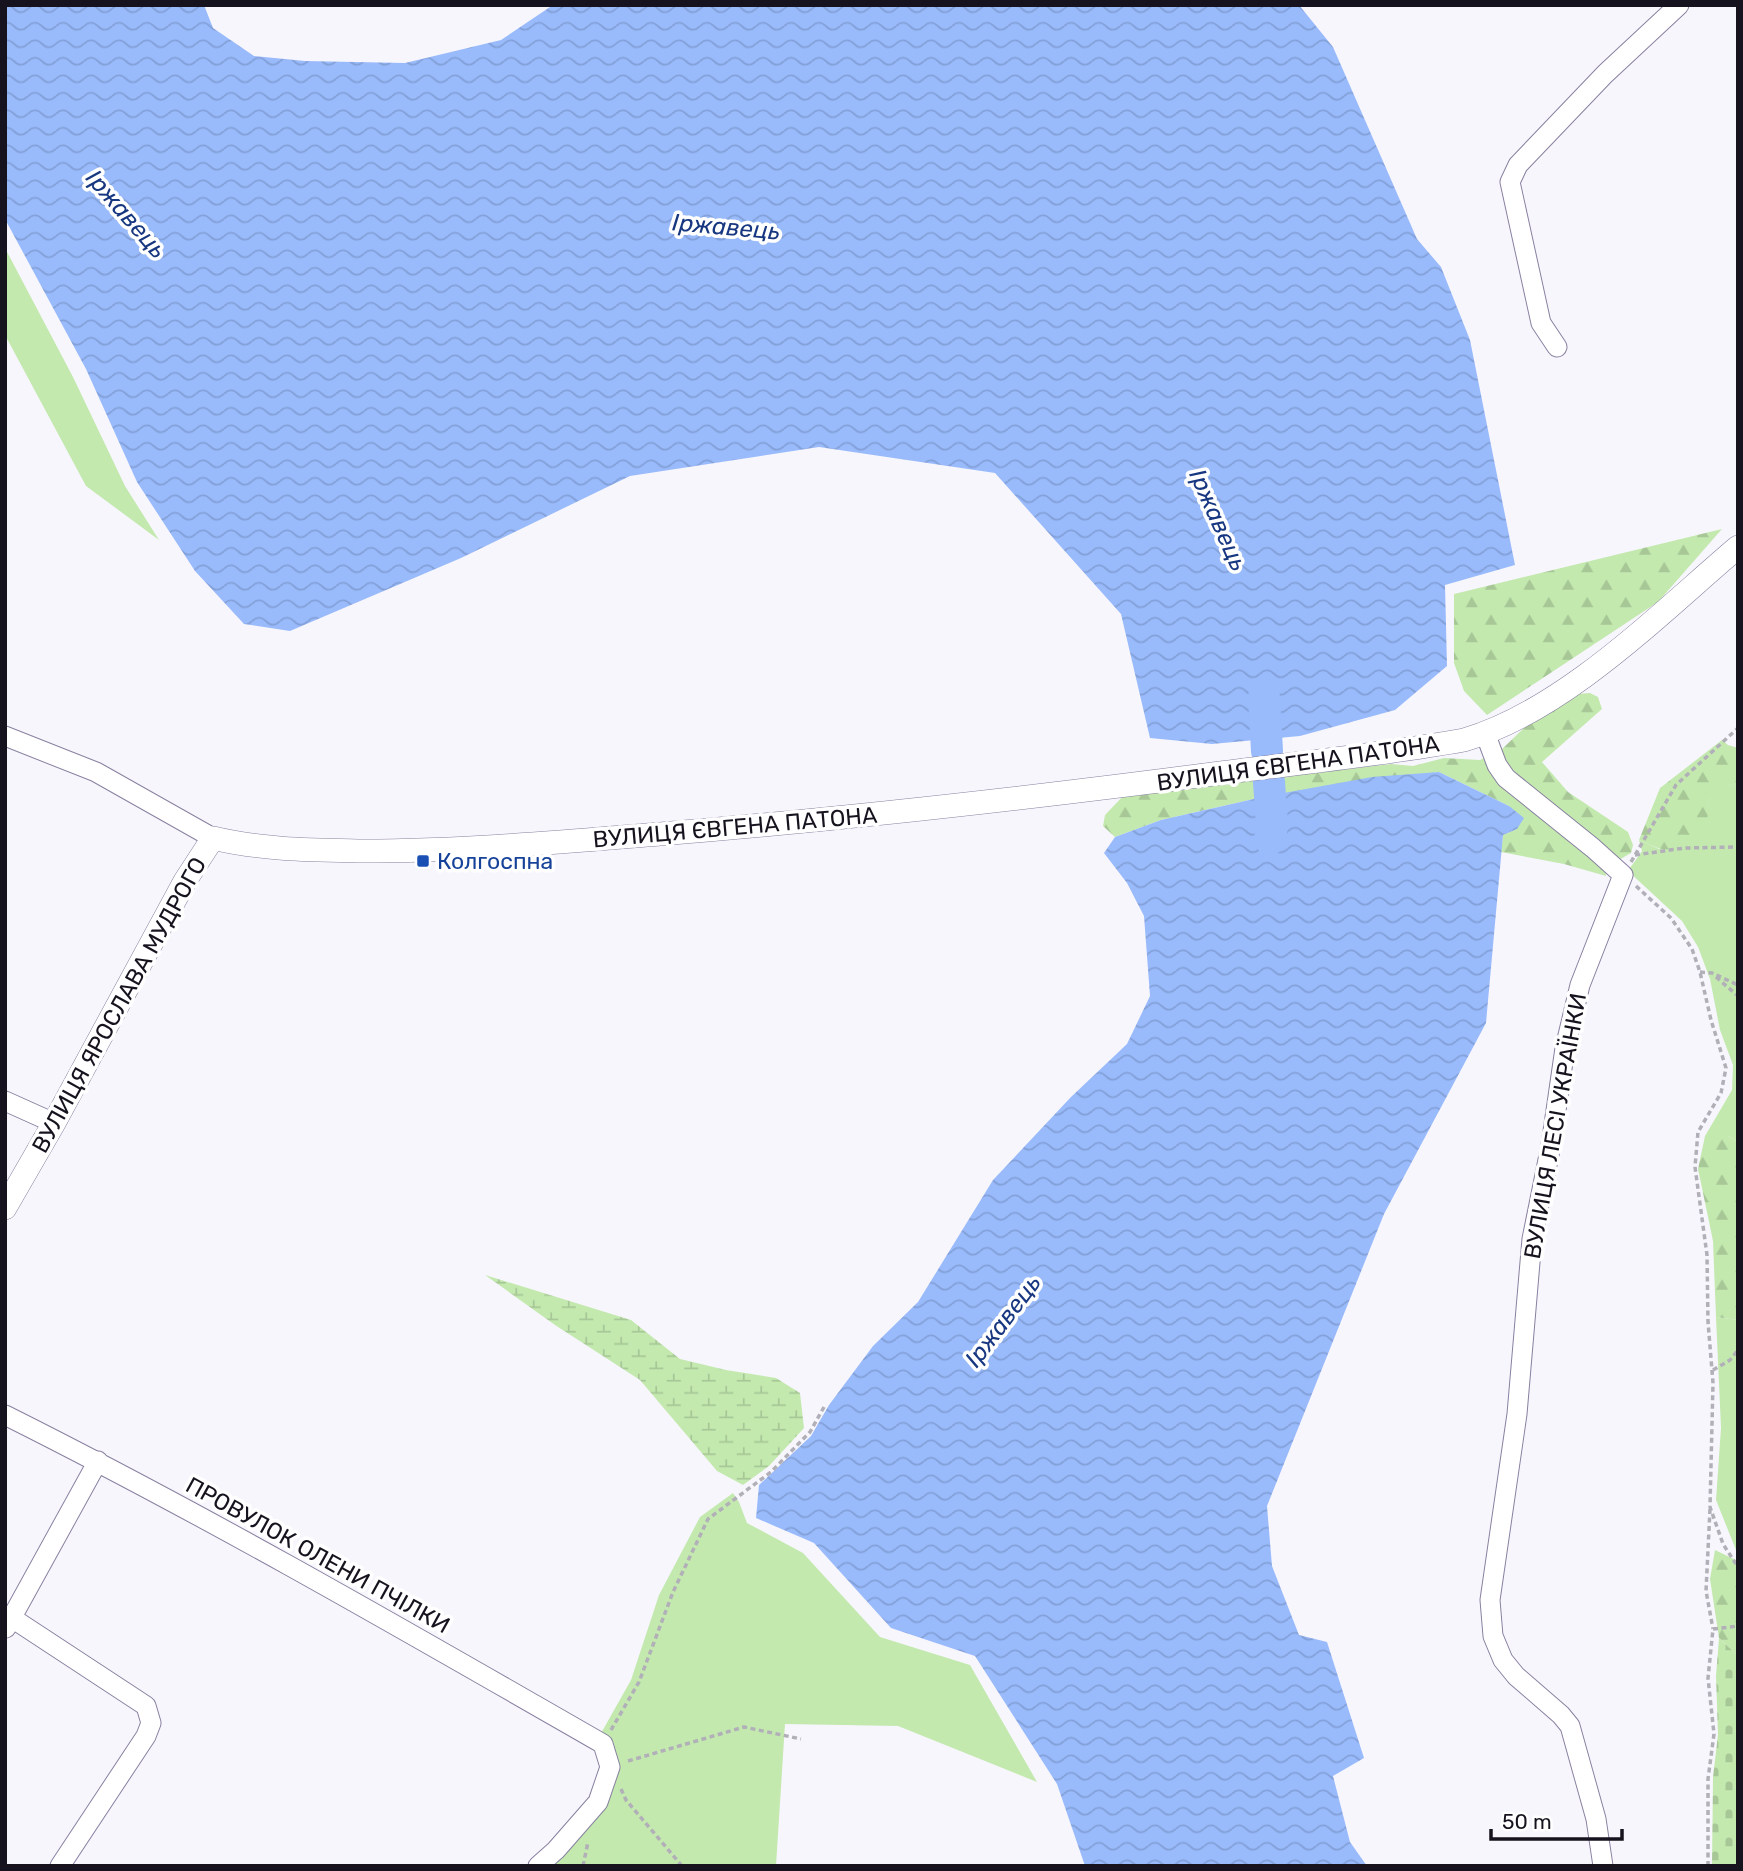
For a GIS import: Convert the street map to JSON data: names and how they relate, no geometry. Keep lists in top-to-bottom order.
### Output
{
  "streets": {
    "street": [
      "ВУЛИЦЯ ЄВГЕНА ПАТОНА",
      "ВУЛИЦЯ ЯРОСЛАВА МУДРОГО",
      "ВУЛИЦЯ ЛЕСІ УКРАЇНКИ",
      "ПРОВУЛОК ОЛЕНИ ПЧІЛКИ"
    ]
  },
  "crossings": [
    ["ВУЛИЦЯ ЄВГЕНА ПАТОНА", "ВУЛИЦЯ ЯРОСЛАВА МУДРОГО"]
  ],
  "water": ["Іржавець"],
  "places": {
    "transit": ["Колгоспна"]
  },
  "scale_bar": "50 m"
}
